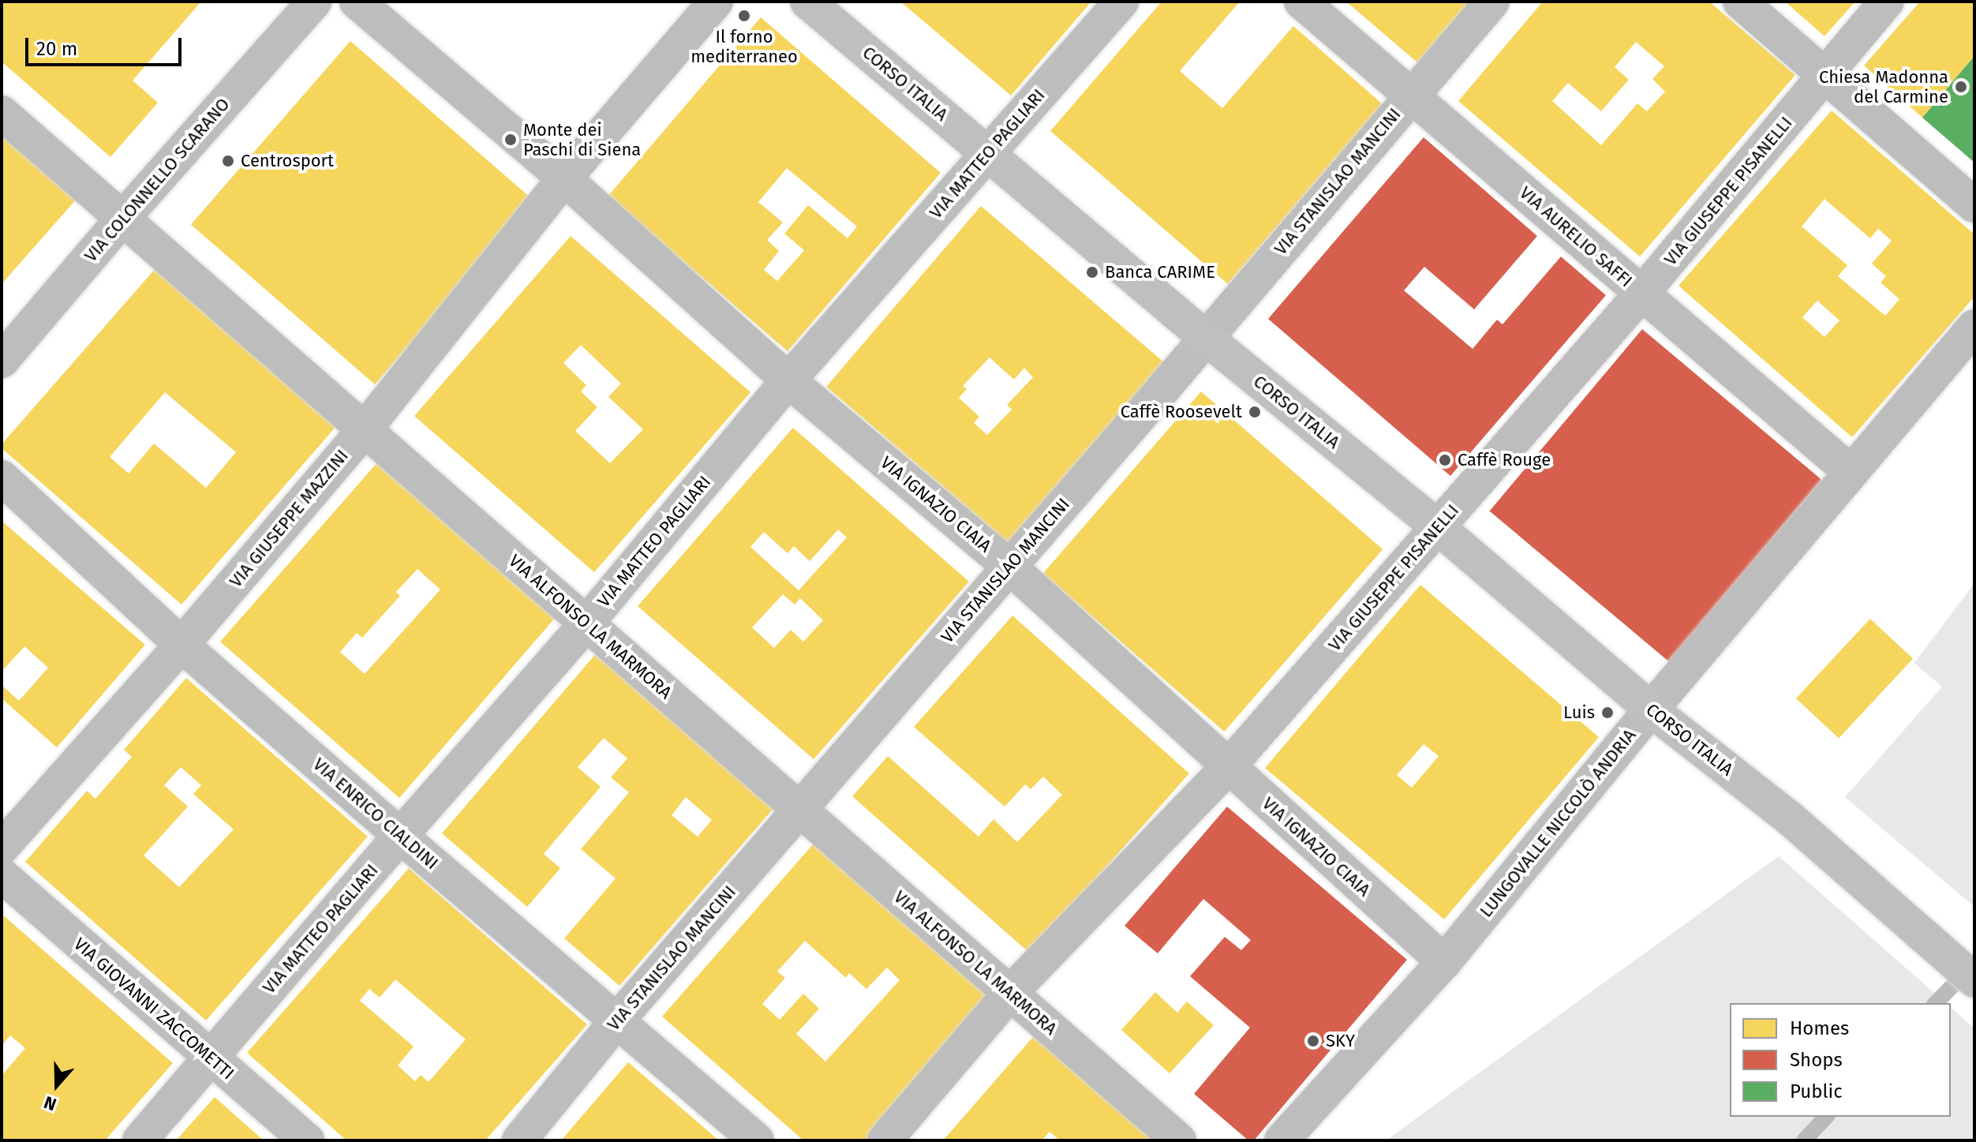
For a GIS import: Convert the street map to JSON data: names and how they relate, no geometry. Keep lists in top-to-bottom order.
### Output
{
  "streets": {
    "street": [
      "CORSO ITALIA",
      "VIA MATTEO PAGLIARI",
      "VIA COLONNELLO SCARANO",
      "VIA STANISLAO MANCINI",
      "VIA GIUSEPPE PISANELLI",
      "VIA AURELIO SAFFI",
      "VIA IGNAZIO CIAIA",
      "VIA GIUSEPPE MAZZINI",
      "VIA ALFONSO LA MARMORA",
      "VIA ENRICO CIALDINI",
      "LUNGOVALLE NICCOLÒ ANDRIA",
      "VIA GIOVANNI ZACCOMETTI"
    ]
  },
  "crossings": [
    ["CORSO ITALIA", "VIA MATTEO PAGLIARI"],
    ["CORSO ITALIA", "VIA STANISLAO MANCINI"],
    ["CORSO ITALIA", "VIA GIUSEPPE PISANELLI"],
    ["CORSO ITALIA", "LUNGOVALLE NICCOLÒ ANDRIA"],
    ["VIA MATTEO PAGLIARI", "VIA IGNAZIO CIAIA"],
    ["VIA MATTEO PAGLIARI", "VIA ALFONSO LA MARMORA"],
    ["VIA MATTEO PAGLIARI", "VIA ENRICO CIALDINI"],
    ["VIA MATTEO PAGLIARI", "VIA GIOVANNI ZACCOMETTI"],
    ["VIA COLONNELLO SCARANO", "VIA ALFONSO LA MARMORA"],
    ["VIA STANISLAO MANCINI", "VIA AURELIO SAFFI"],
    ["VIA STANISLAO MANCINI", "VIA IGNAZIO CIAIA"],
    ["VIA STANISLAO MANCINI", "VIA ALFONSO LA MARMORA"],
    ["VIA STANISLAO MANCINI", "VIA ENRICO CIALDINI"],
    ["VIA GIUSEPPE PISANELLI", "VIA AURELIO SAFFI"],
    ["VIA GIUSEPPE PISANELLI", "VIA IGNAZIO CIAIA"],
    ["VIA GIUSEPPE PISANELLI", "VIA ALFONSO LA MARMORA"],
    ["VIA AURELIO SAFFI", "LUNGOVALLE NICCOLÒ ANDRIA"],
    ["VIA IGNAZIO CIAIA", "VIA GIUSEPPE MAZZINI"],
    ["VIA IGNAZIO CIAIA", "LUNGOVALLE NICCOLÒ ANDRIA"],
    ["VIA GIUSEPPE MAZZINI", "VIA ALFONSO LA MARMORA"],
    ["VIA GIUSEPPE MAZZINI", "VIA ENRICO CIALDINI"]
  ],
  "places": [
    "Il forno mediterraneo",
    "Chiesa Madonna del Carmine",
    "Monte dei Paschi di Siena",
    "Centrosport",
    "Banca CARIME",
    "Caffè Roosevelt",
    "Caffè Rouge",
    "Luis",
    "SKY"
  ],
  "legend": ["Homes", "Shops", "Public"],
  "scale_bar": "20 m",
  "north": "bottom"
}
